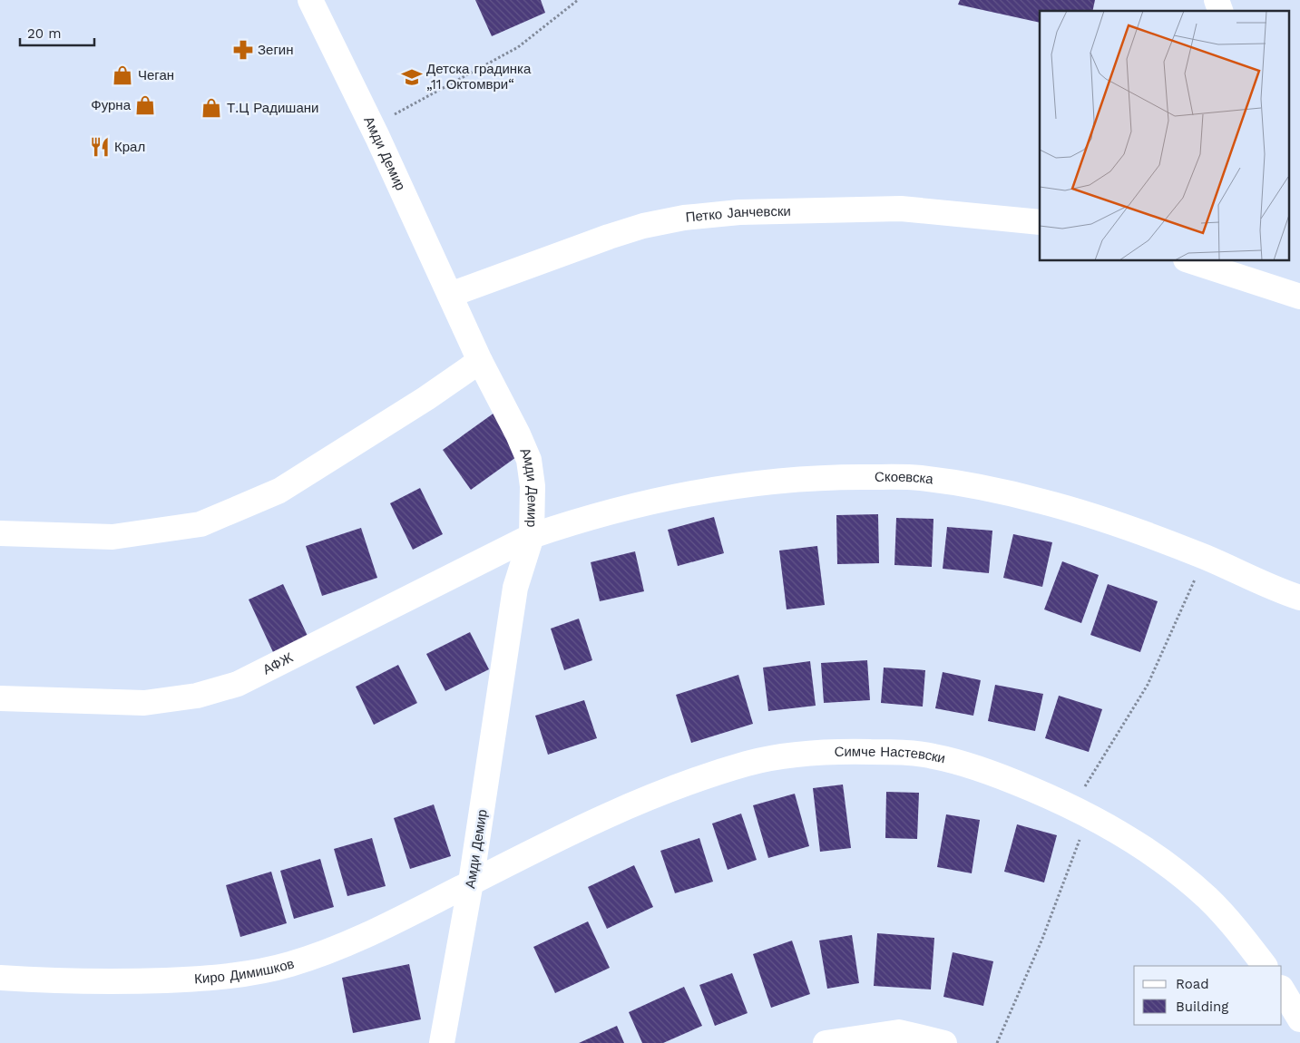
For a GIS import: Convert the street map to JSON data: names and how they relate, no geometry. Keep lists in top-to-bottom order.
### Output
{
  "streets": {
    "street": [
      "Амди Демир",
      "Петко Јанчевски",
      "Скоевска",
      "АФЖ",
      "Симче Настевски",
      "Киро Димишков"
    ]
  },
  "crossings": [
    ["Амди Демир", "Петко Јанчевски"],
    ["Амди Демир", "Скоевска"],
    ["Амди Демир", "АФЖ"],
    ["Амди Демир", "Симче Настевски"],
    ["Амди Демир", "Киро Димишков"],
    ["Скоевска", "АФЖ"],
    ["Симче Настевски", "Киро Димишков"]
  ],
  "places": {
    "pharmacy": ["Зегин"],
    "shop": ["Чеган", "Фурна", "Т.Ц Радишани"],
    "school or university": ["Детска градинка „11 Октомври“"],
    "restaurant": ["Крал"]
  },
  "legend": ["Road", "Building"],
  "scale_bar": "20 m"
}
